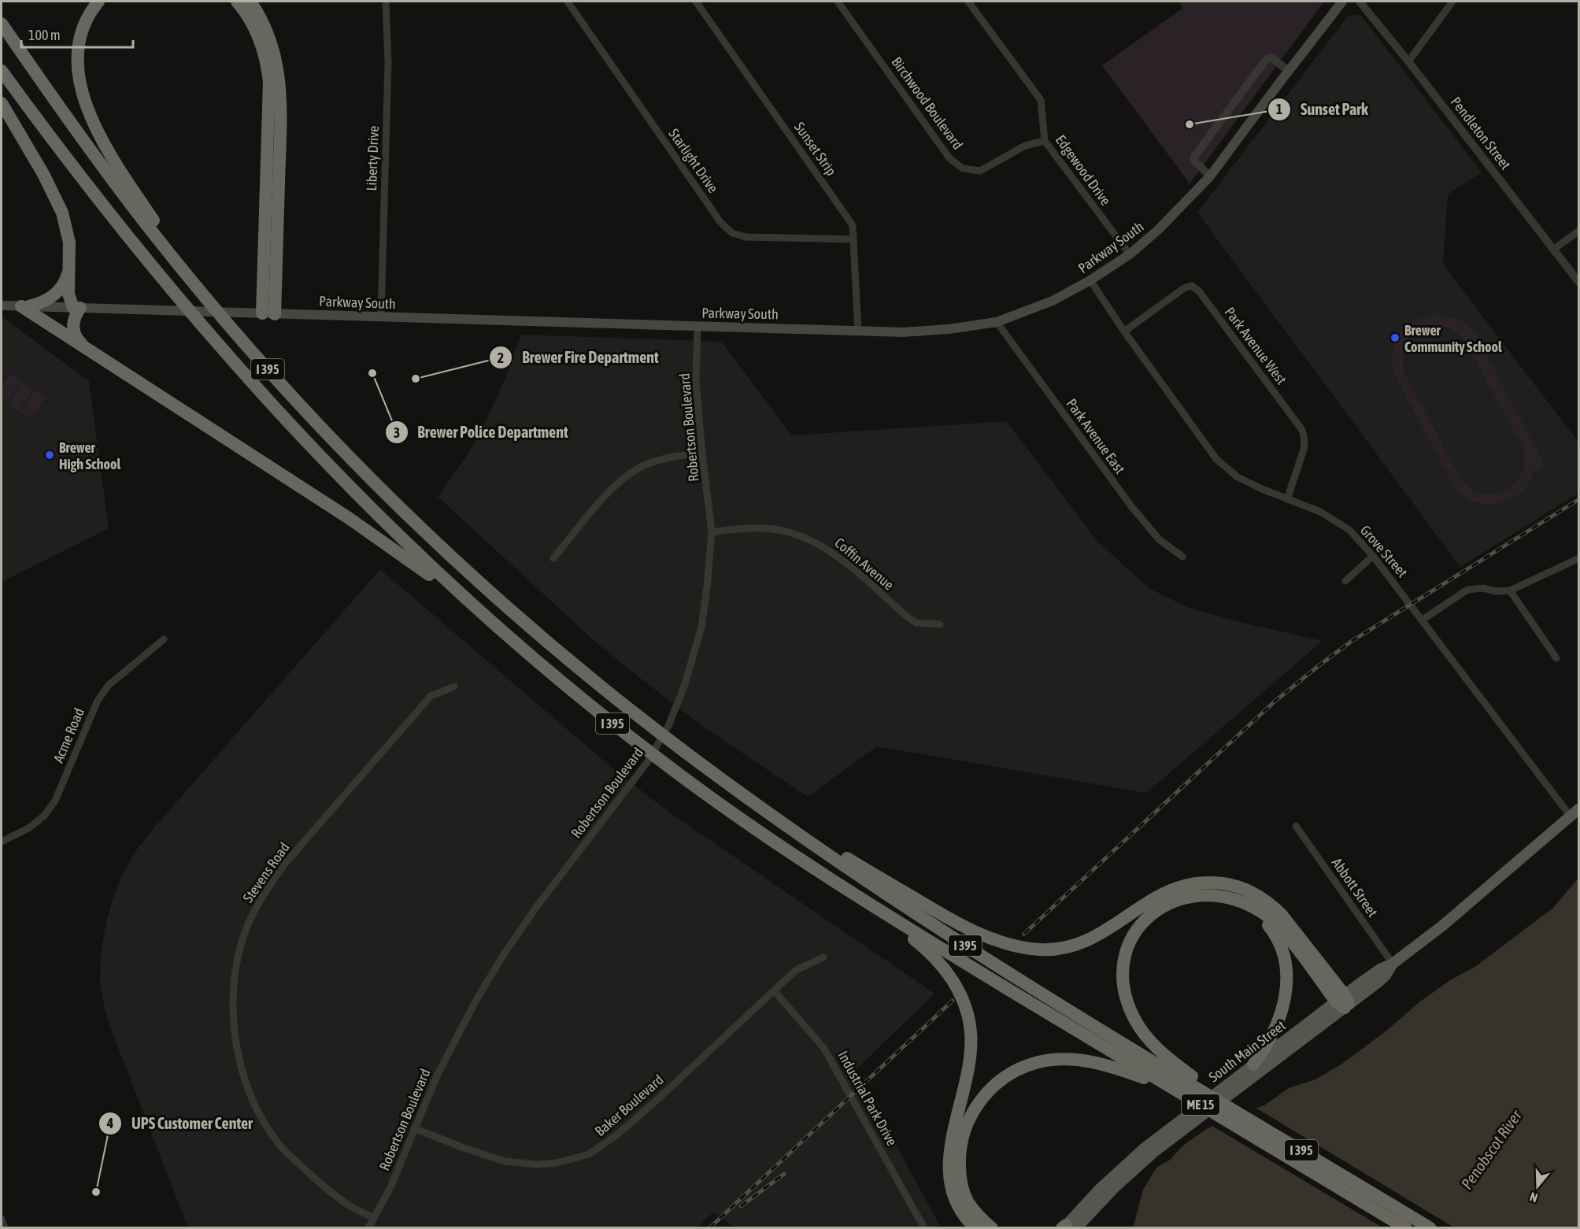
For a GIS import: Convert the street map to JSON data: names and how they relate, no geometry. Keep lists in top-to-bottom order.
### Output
{
  "streets": {
    "highway": ["I 395", "ME 15"],
    "main road": ["Parkway South", "South Main Street"],
    "street": [
      "Birchwood Boulevard",
      "Pendleton Street",
      "Sunset Strip",
      "Liberty Drive",
      "Starlight Drive",
      "Edgewood Drive",
      "Park Avenue West",
      "Robertson Boulevard",
      "Park Avenue East",
      "Grove Street",
      "Coffin Avenue",
      "Acme Road",
      "Stevens Road",
      "Abbott Street",
      "Industrial Park Drive",
      "Baker Boulevard"
    ]
  },
  "crossings": [
    ["Birchwood Boulevard", "Edgewood Drive"],
    ["Sunset Strip", "Starlight Drive"],
    ["Sunset Strip", "Parkway South"],
    ["Liberty Drive", "Parkway South"],
    ["Edgewood Drive", "Parkway South"],
    ["Parkway South", "Robertson Boulevard"],
    ["Parkway South", "Park Avenue East"],
    ["Parkway South", "Grove Street"],
    ["Park Avenue West", "Grove Street"],
    ["I 395", "ME 15"],
    ["Robertson Boulevard", "Coffin Avenue"],
    ["Robertson Boulevard", "Stevens Road"],
    ["Robertson Boulevard", "Baker Boulevard"],
    ["Grove Street", "South Main Street"],
    ["Abbott Street", "South Main Street"],
    ["Industrial Park Drive", "Baker Boulevard"]
  ],
  "water": ["Penobscot River"],
  "places": [
    "Sunset Park",
    "Brewer Community School",
    "Brewer Police Department",
    "Brewer Fire Department",
    "Brewer High School",
    "UPS Customer Center"
  ],
  "scale_bar": "100 m",
  "north": "bottom"
}
